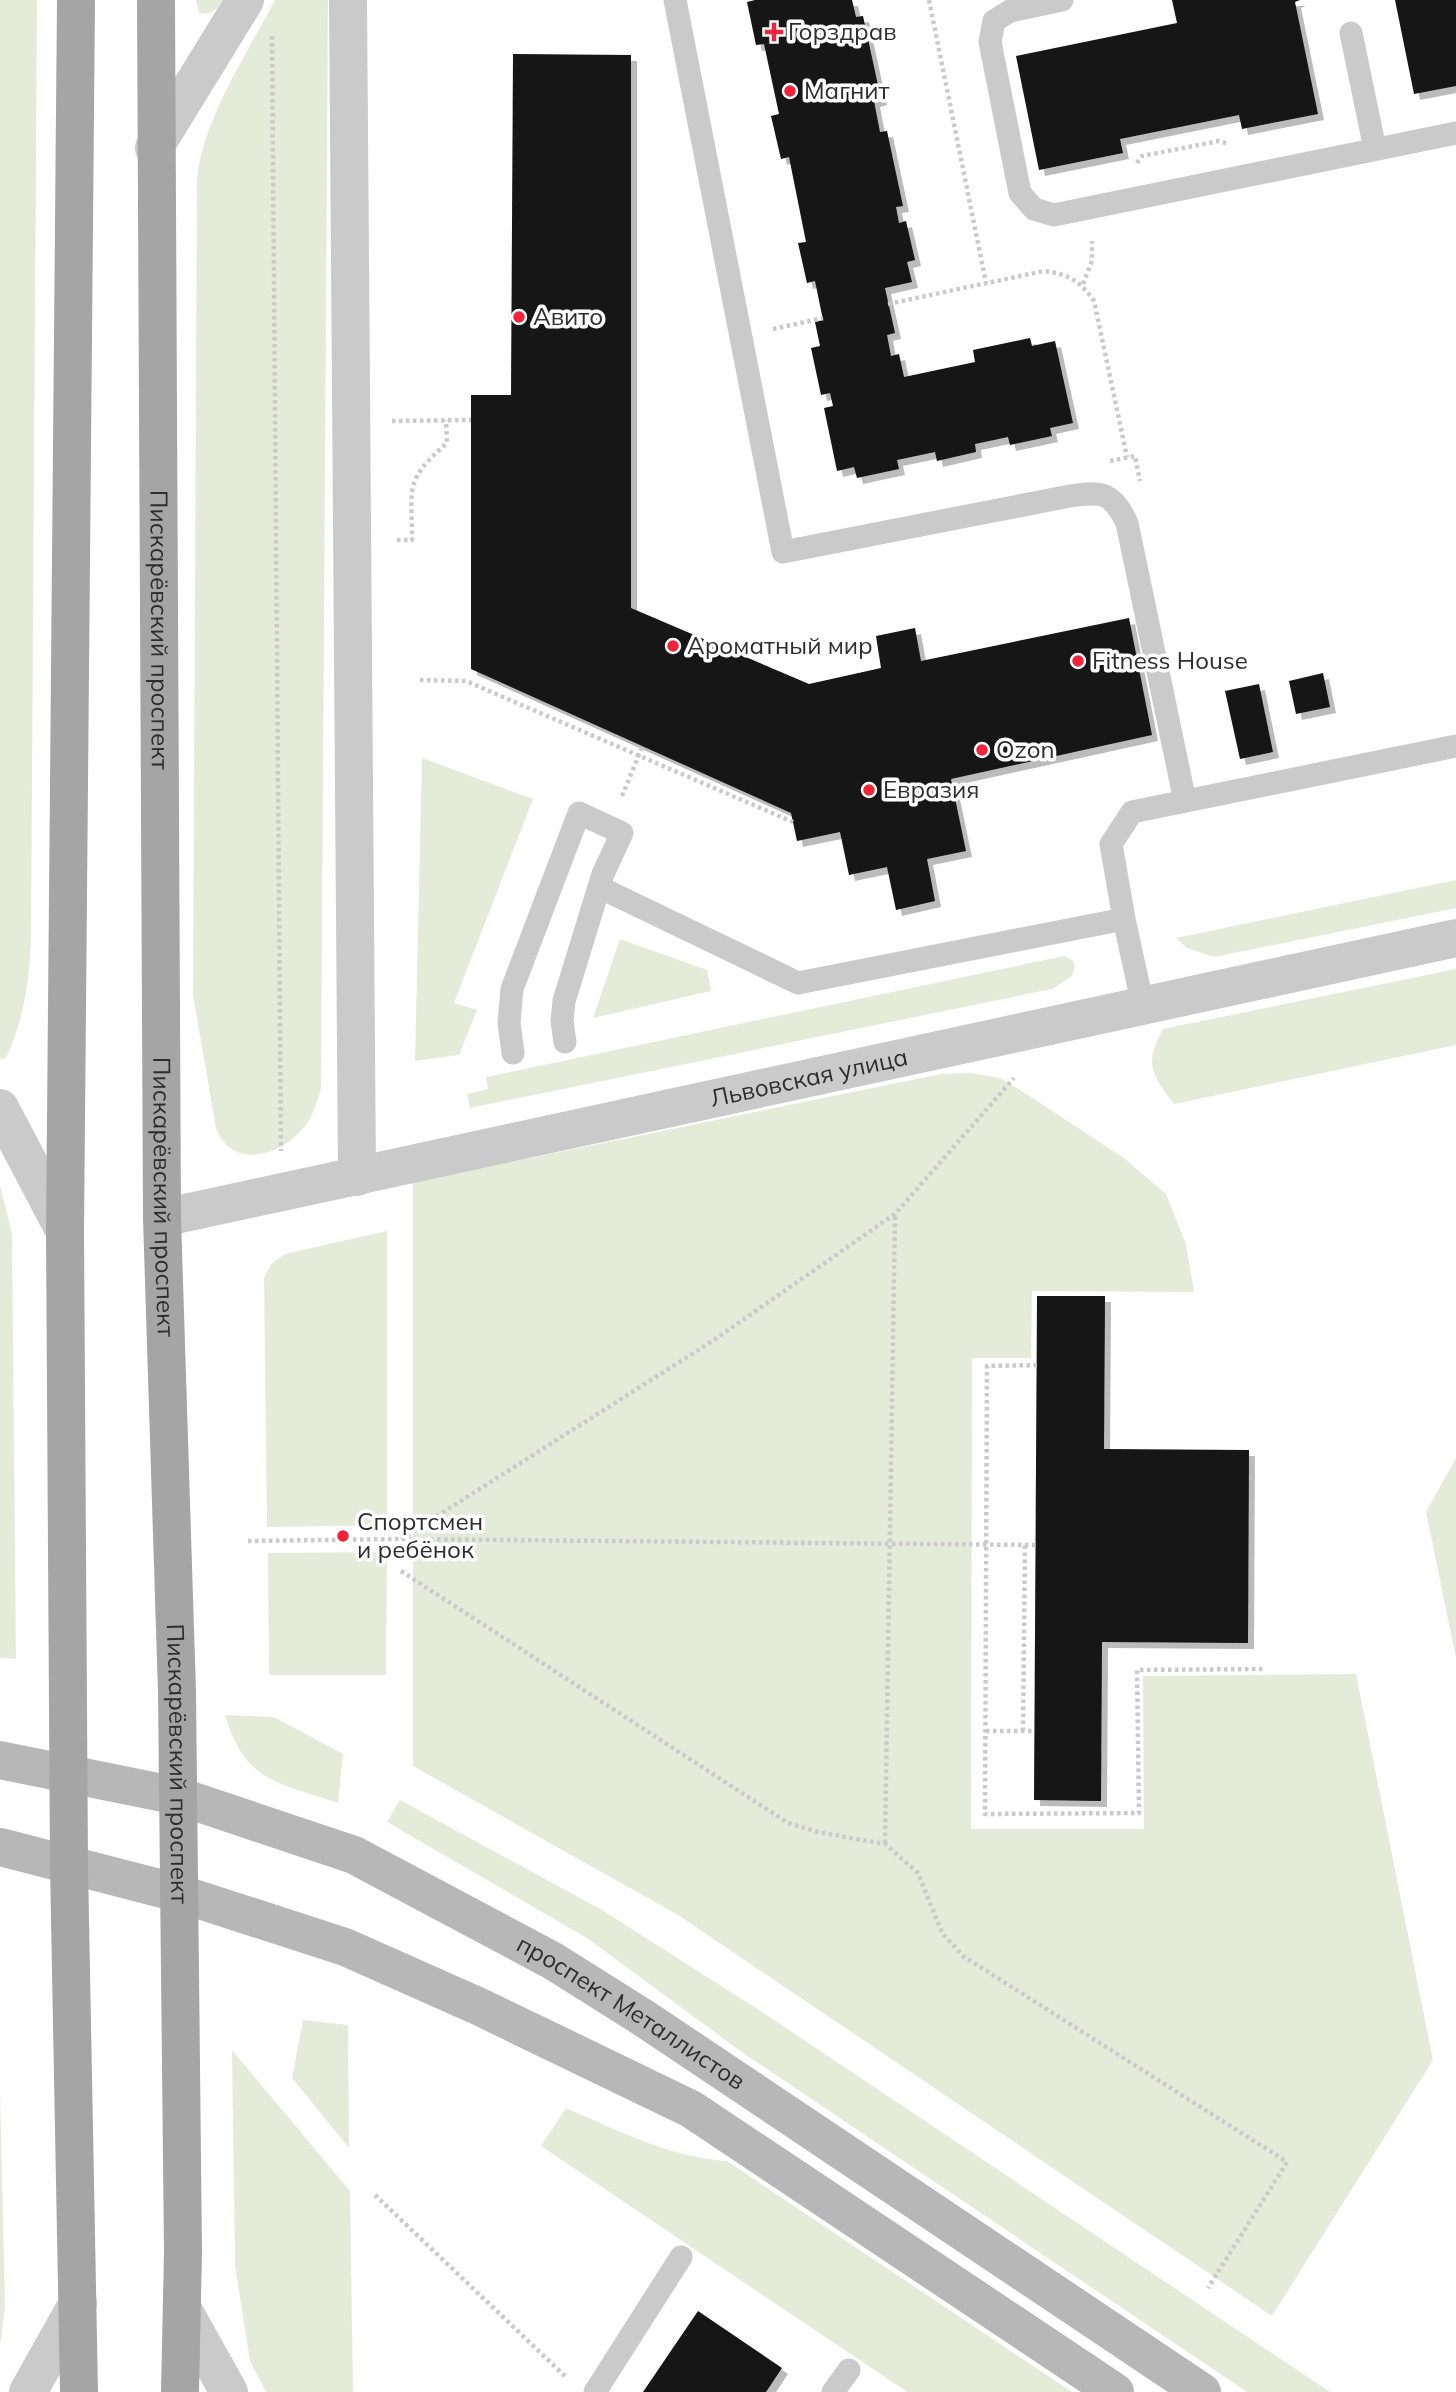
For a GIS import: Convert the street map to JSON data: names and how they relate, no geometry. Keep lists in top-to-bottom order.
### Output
{
  "streets": {
    "main road": ["Пискарёвский проспект"],
    "street": ["Львовская улица", "проспект Металлистов"]
  },
  "crossings": [
    ["Пискарёвский проспект", "Львовская улица"],
    ["Пискарёвский проспект", "проспект Металлистов"]
  ],
  "places": {
    "health": ["Горздрав"],
    "other": [
      "Магнит",
      "Авито",
      "Ароматный мир",
      "Fitness House",
      "Ozon",
      "Евразия",
      "Спортсмен и ребёнок"
    ]
  }
}
